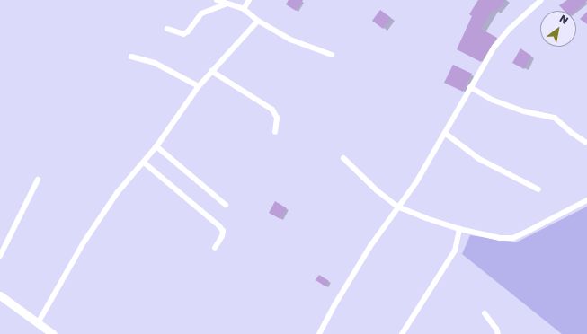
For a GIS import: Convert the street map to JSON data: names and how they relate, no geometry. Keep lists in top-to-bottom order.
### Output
{
  "north": "top right"
}
